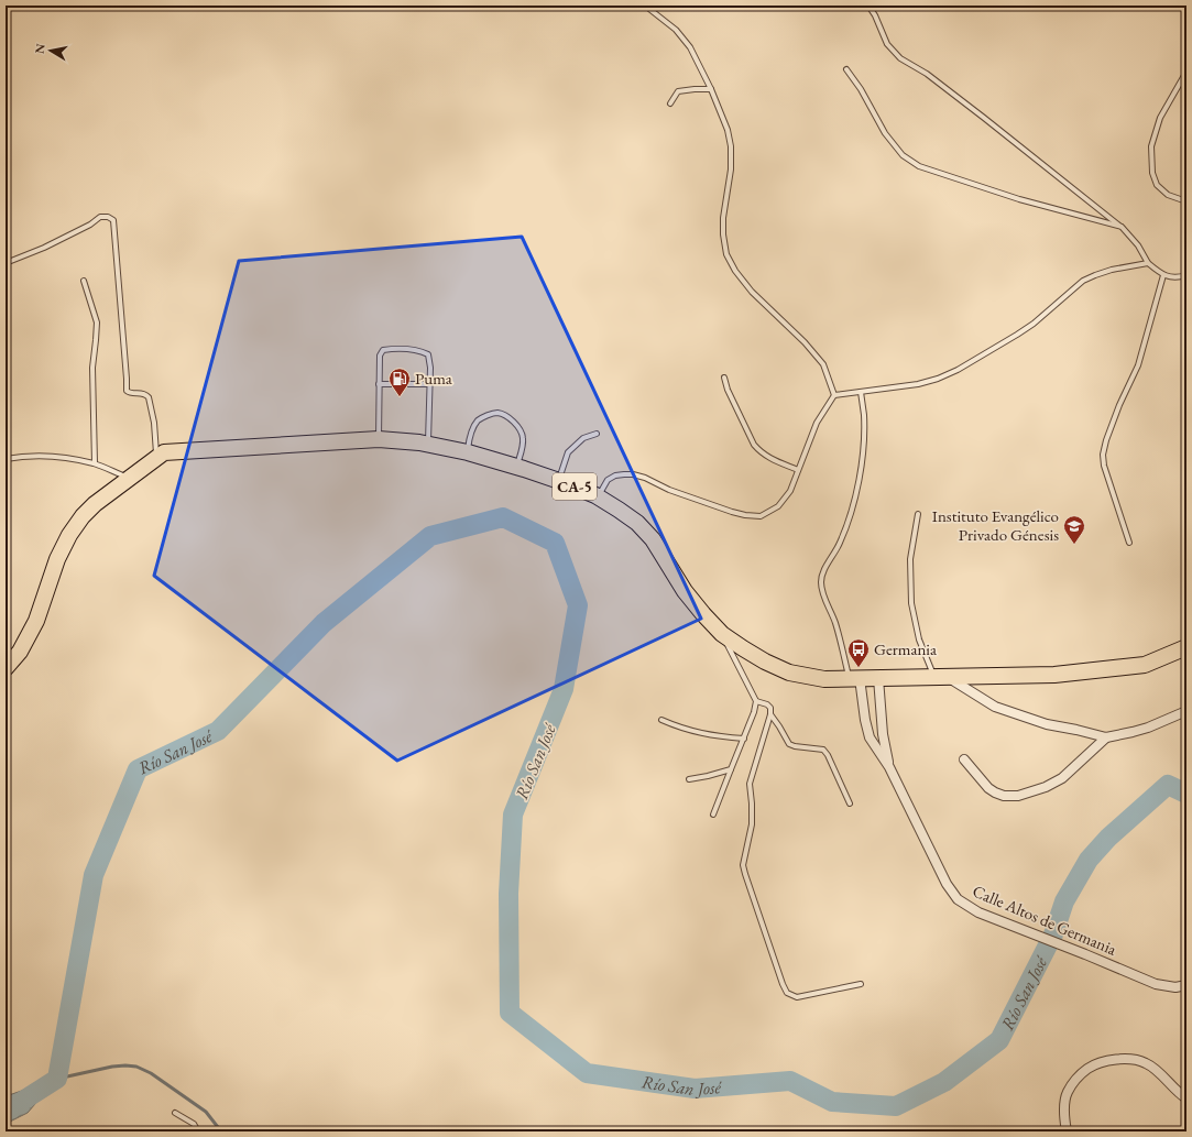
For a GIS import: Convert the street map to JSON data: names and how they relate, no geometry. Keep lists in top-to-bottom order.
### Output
{
  "streets": {
    "highway": ["CA-5"],
    "street": ["Calle Altos de Germania"]
  },
  "crossings": [
    ["CA-5", "Calle Altos de Germania"]
  ],
  "water": ["Río San José"],
  "places": {
    "fuel station": ["Puma"],
    "school or university": ["Instituto Evangélico Privado Génesis"],
    "bus stop": ["Germania"]
  },
  "north": "left"
}
